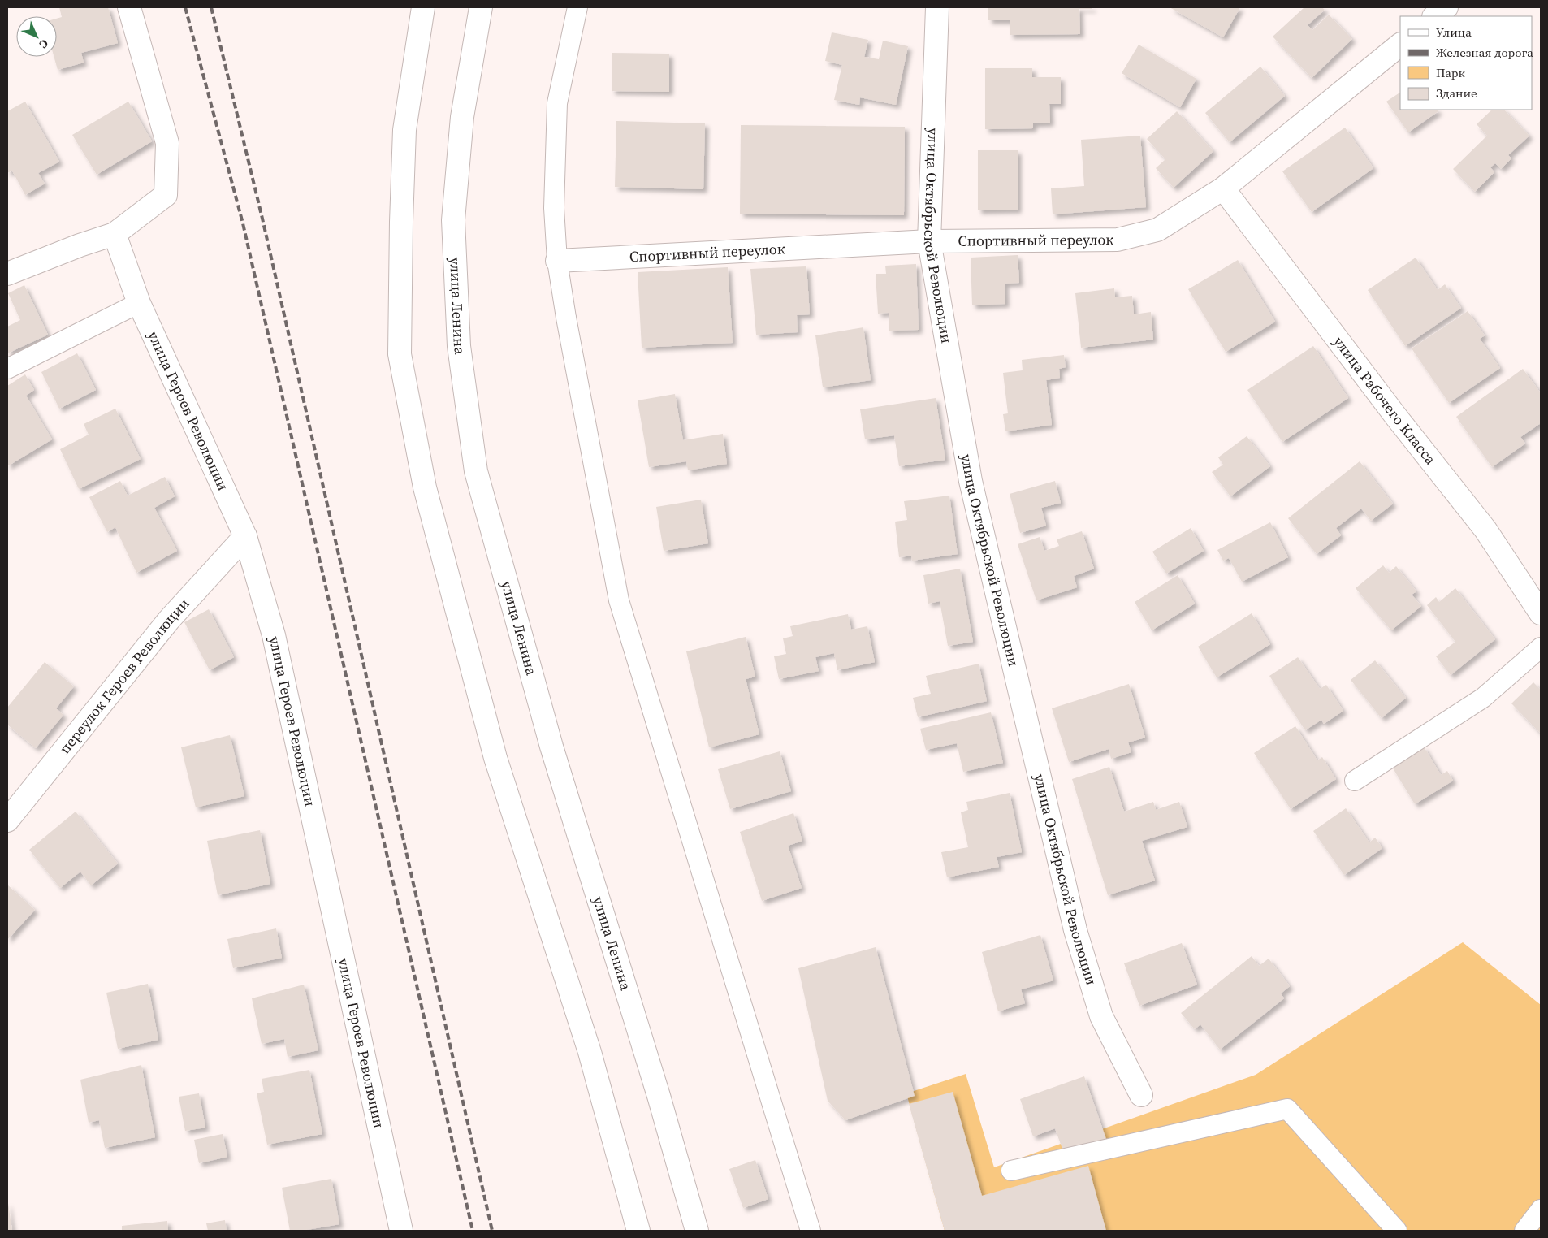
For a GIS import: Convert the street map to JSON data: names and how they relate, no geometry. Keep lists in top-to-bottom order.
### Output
{
  "streets": {
    "street": [
      "улица Октябрьской Революции",
      "Спортивный переулок",
      "улица Ленина",
      "улица Рабочего Класса",
      "улица Героев Революции",
      "переулок Героев Революции"
    ]
  },
  "crossings": [
    ["улица Октябрьской Революции", "Спортивный переулок"],
    ["Спортивный переулок", "улица Рабочего Класса"],
    ["улица Героев Революции", "переулок Героев Революции"]
  ],
  "legend": [
    "Улица",
    "Железная дорога",
    "Парк",
    "Здание"
  ],
  "north": "bottom right"
}
